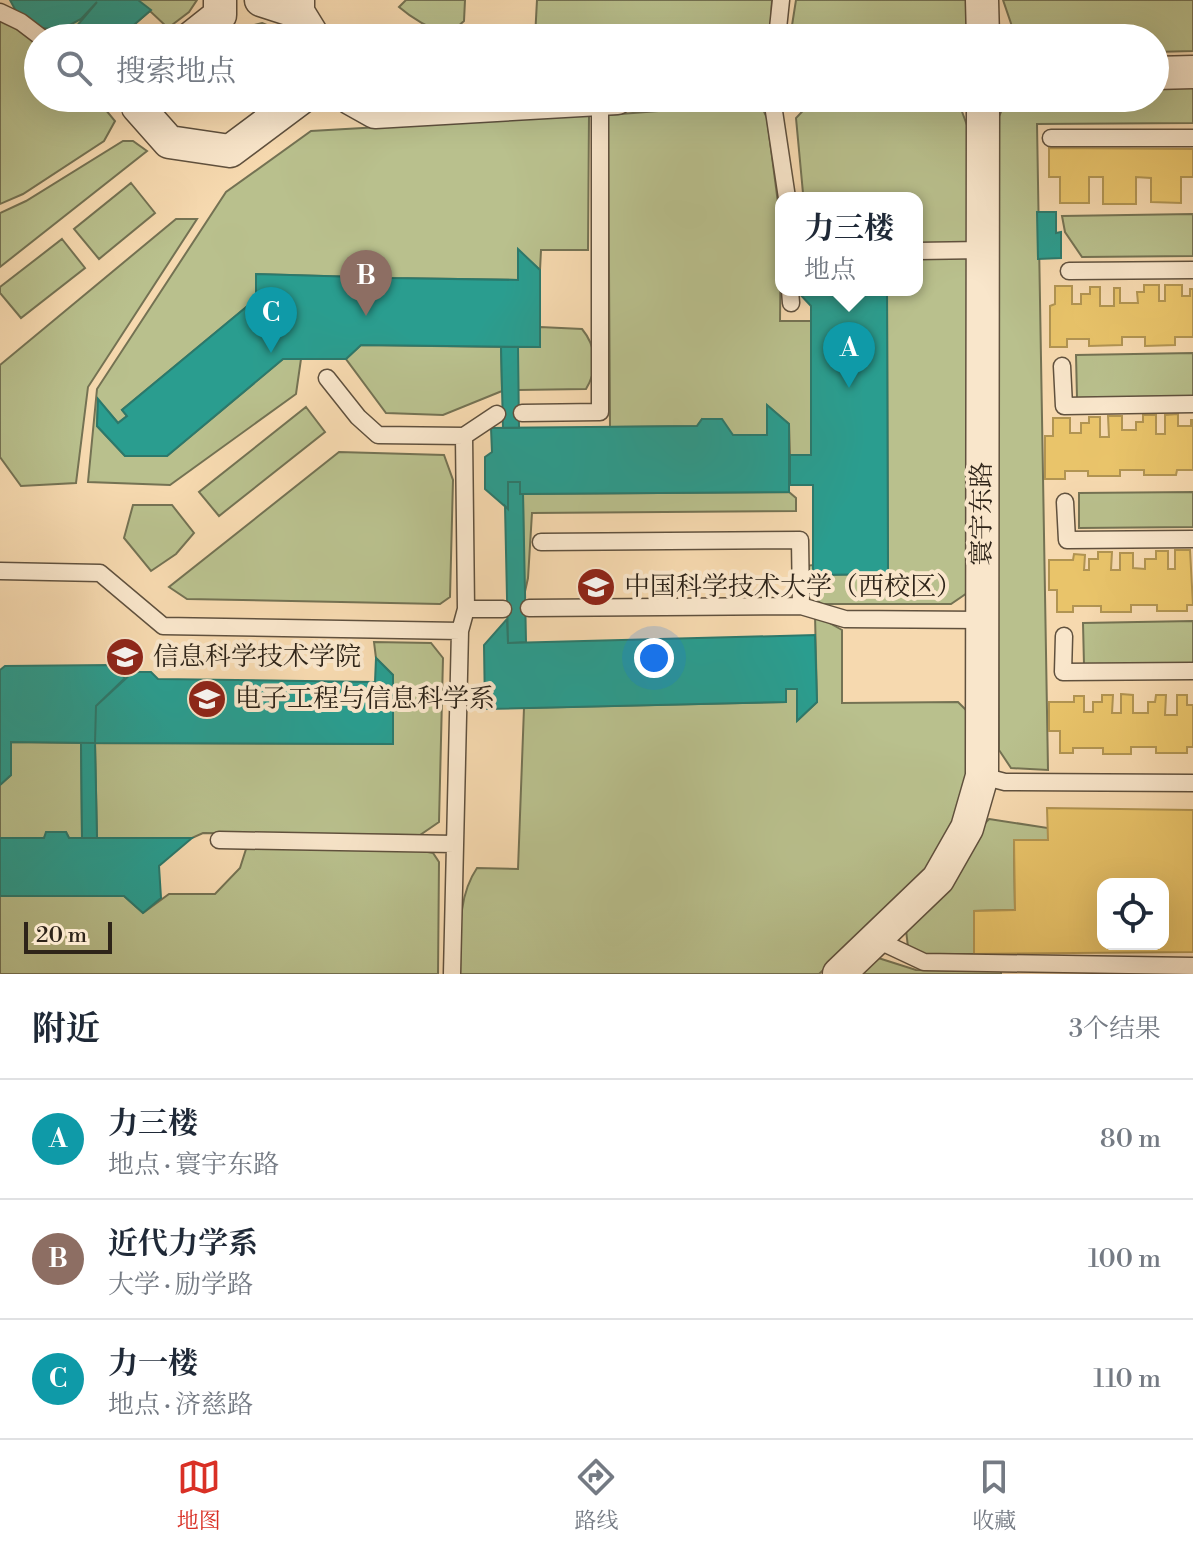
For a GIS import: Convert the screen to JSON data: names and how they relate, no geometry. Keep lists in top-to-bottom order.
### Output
{
  "streets": {
    "street": ["寰宇东路"]
  },
  "places": {
    "school or university": ["中国科学技术大学（西校区）", "信息科学技术学院", "电子工程与信息科学系"]
  },
  "scale_bar": "20 m",
  "page": {
    "search": "搜索地点",
    "popup": ["力三楼", "地点"],
    "pins": ["B", "C", "A"],
    "scale": "20 m",
    "heading": ["附近", "3个结果"],
    "list": [
      {
        "mark": "A",
        "name": "力三楼",
        "note": "地点 · 寰宇东路",
        "value": "80 m"
      },
      {
        "mark": "B",
        "name": "近代力学系",
        "note": "大学 · 励学路",
        "value": "100 m"
      },
      {
        "mark": "C",
        "name": "力一楼",
        "note": "地点 · 济慈路",
        "value": "110 m"
      }
    ],
    "nav": ["地图", "路线", "收藏"]
  }
}
